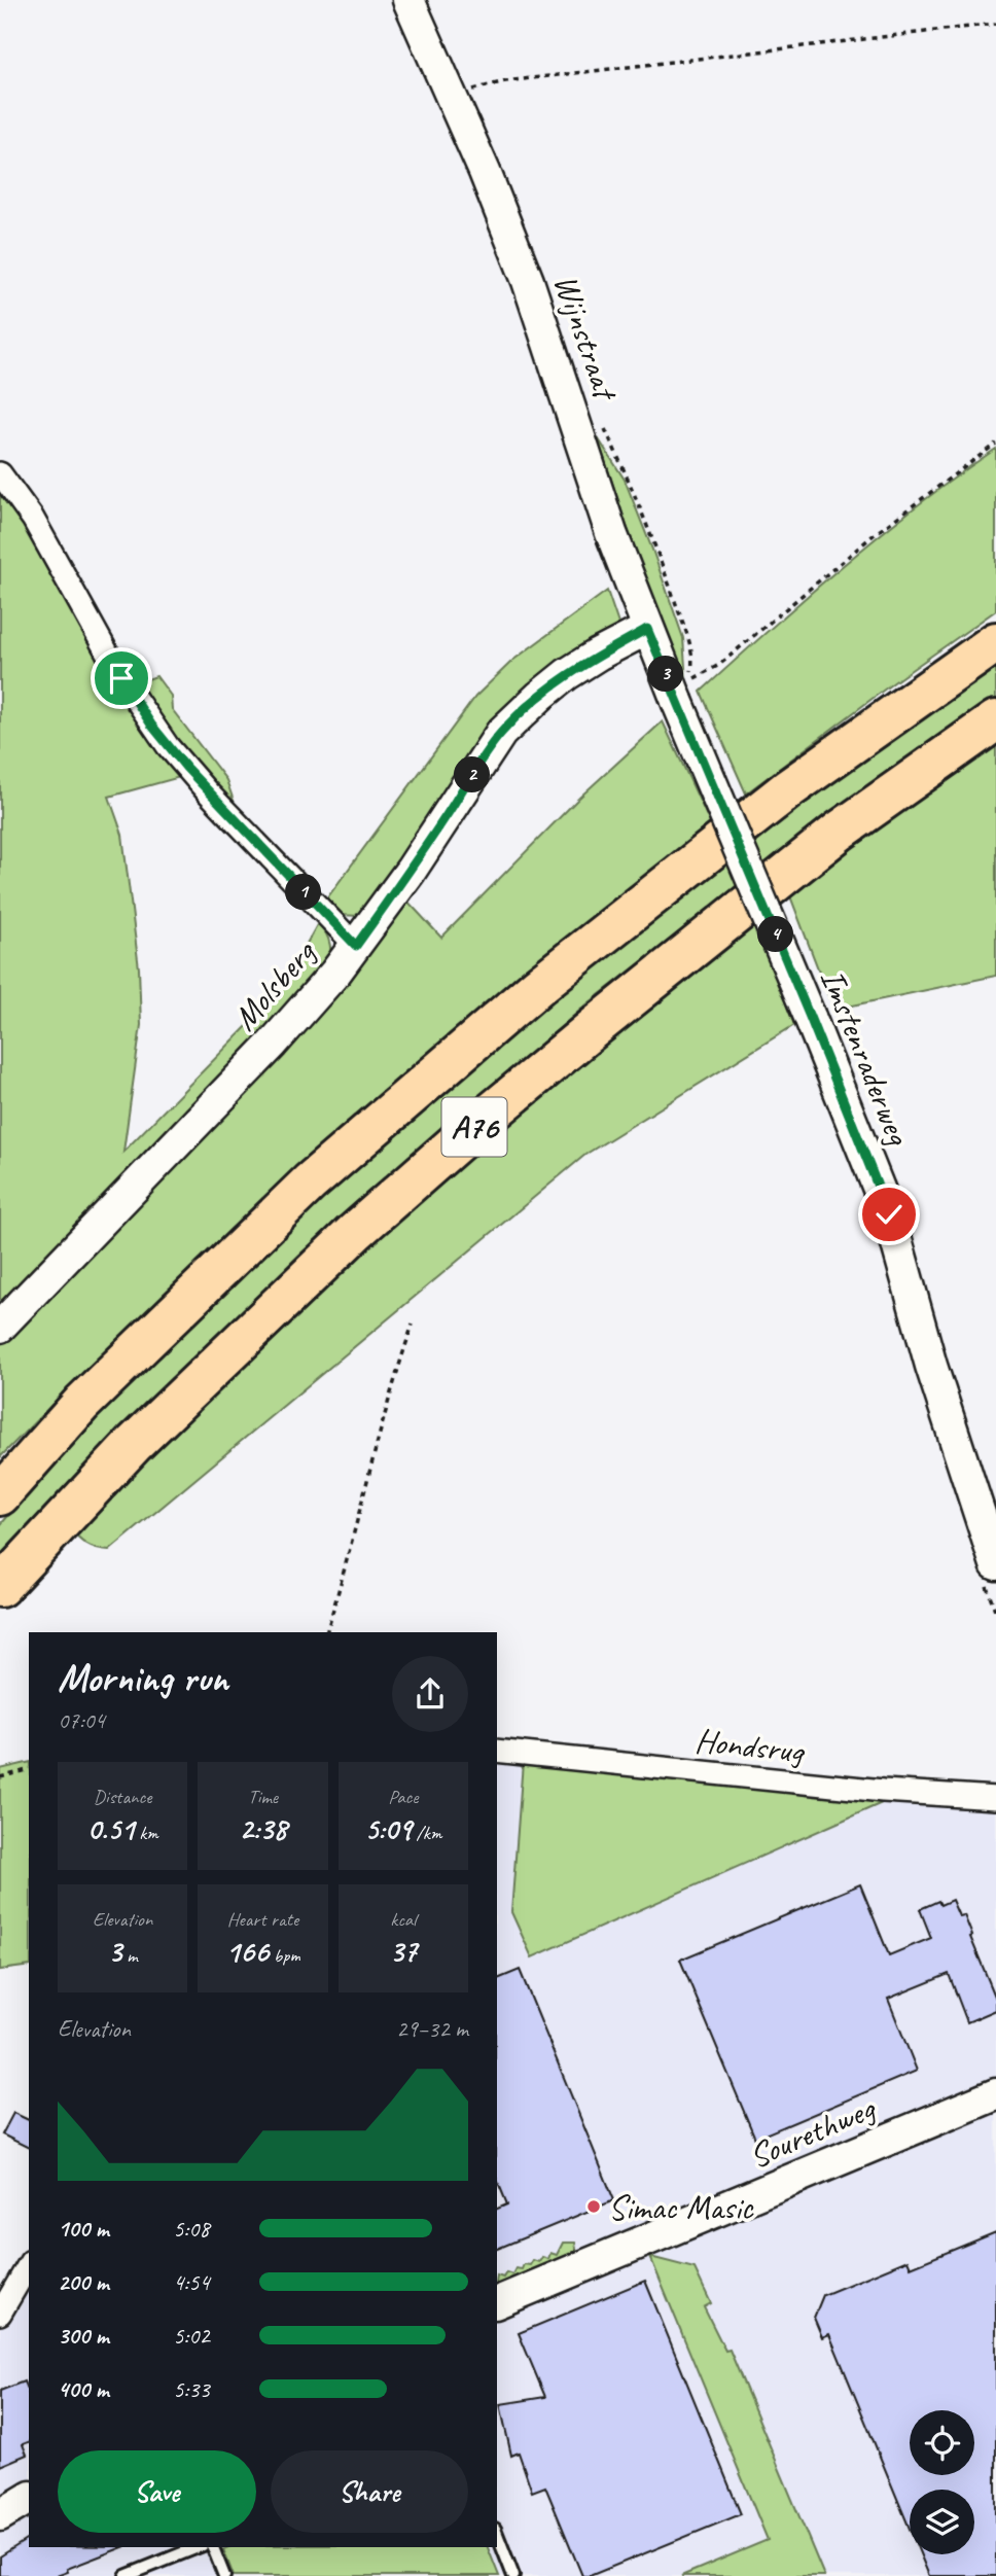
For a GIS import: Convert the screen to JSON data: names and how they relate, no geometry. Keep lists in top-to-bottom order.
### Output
{
  "streets": {
    "highway": ["A76"],
    "street": [
      "Wijnstraat",
      "Molsberg",
      "Imstenraderweg",
      "Hondsrug",
      "Sourethweg"
    ]
  },
  "crossings": [
    ["Wijnstraat", "Molsberg"],
    ["Wijnstraat", "Imstenraderweg"]
  ],
  "places": ["Simac Masic"],
  "page": {
    "pins": [
      "3",
      "2",
      "1",
      "4"
    ],
    "heading": ["Morning run", "07:04"],
    "stats": [
      ["Distance", "0.51 km"],
      ["Time", "2:38"],
      ["Pace", "5:09 /km"],
      ["Elevation", "3 m"],
      ["Heart rate", "166 bpm"],
      ["kcal", "37"]
    ],
    "chart": ["Elevation", "29–32 m"],
    "list": [
      {
        "name": "100 m",
        "note": "5:08"
      },
      {
        "name": "200 m",
        "note": "4:54"
      },
      {
        "name": "300 m",
        "note": "5:02"
      },
      {
        "name": "400 m",
        "note": "5:33"
      }
    ],
    "buttons": ["Save", "Share"]
  }
}
